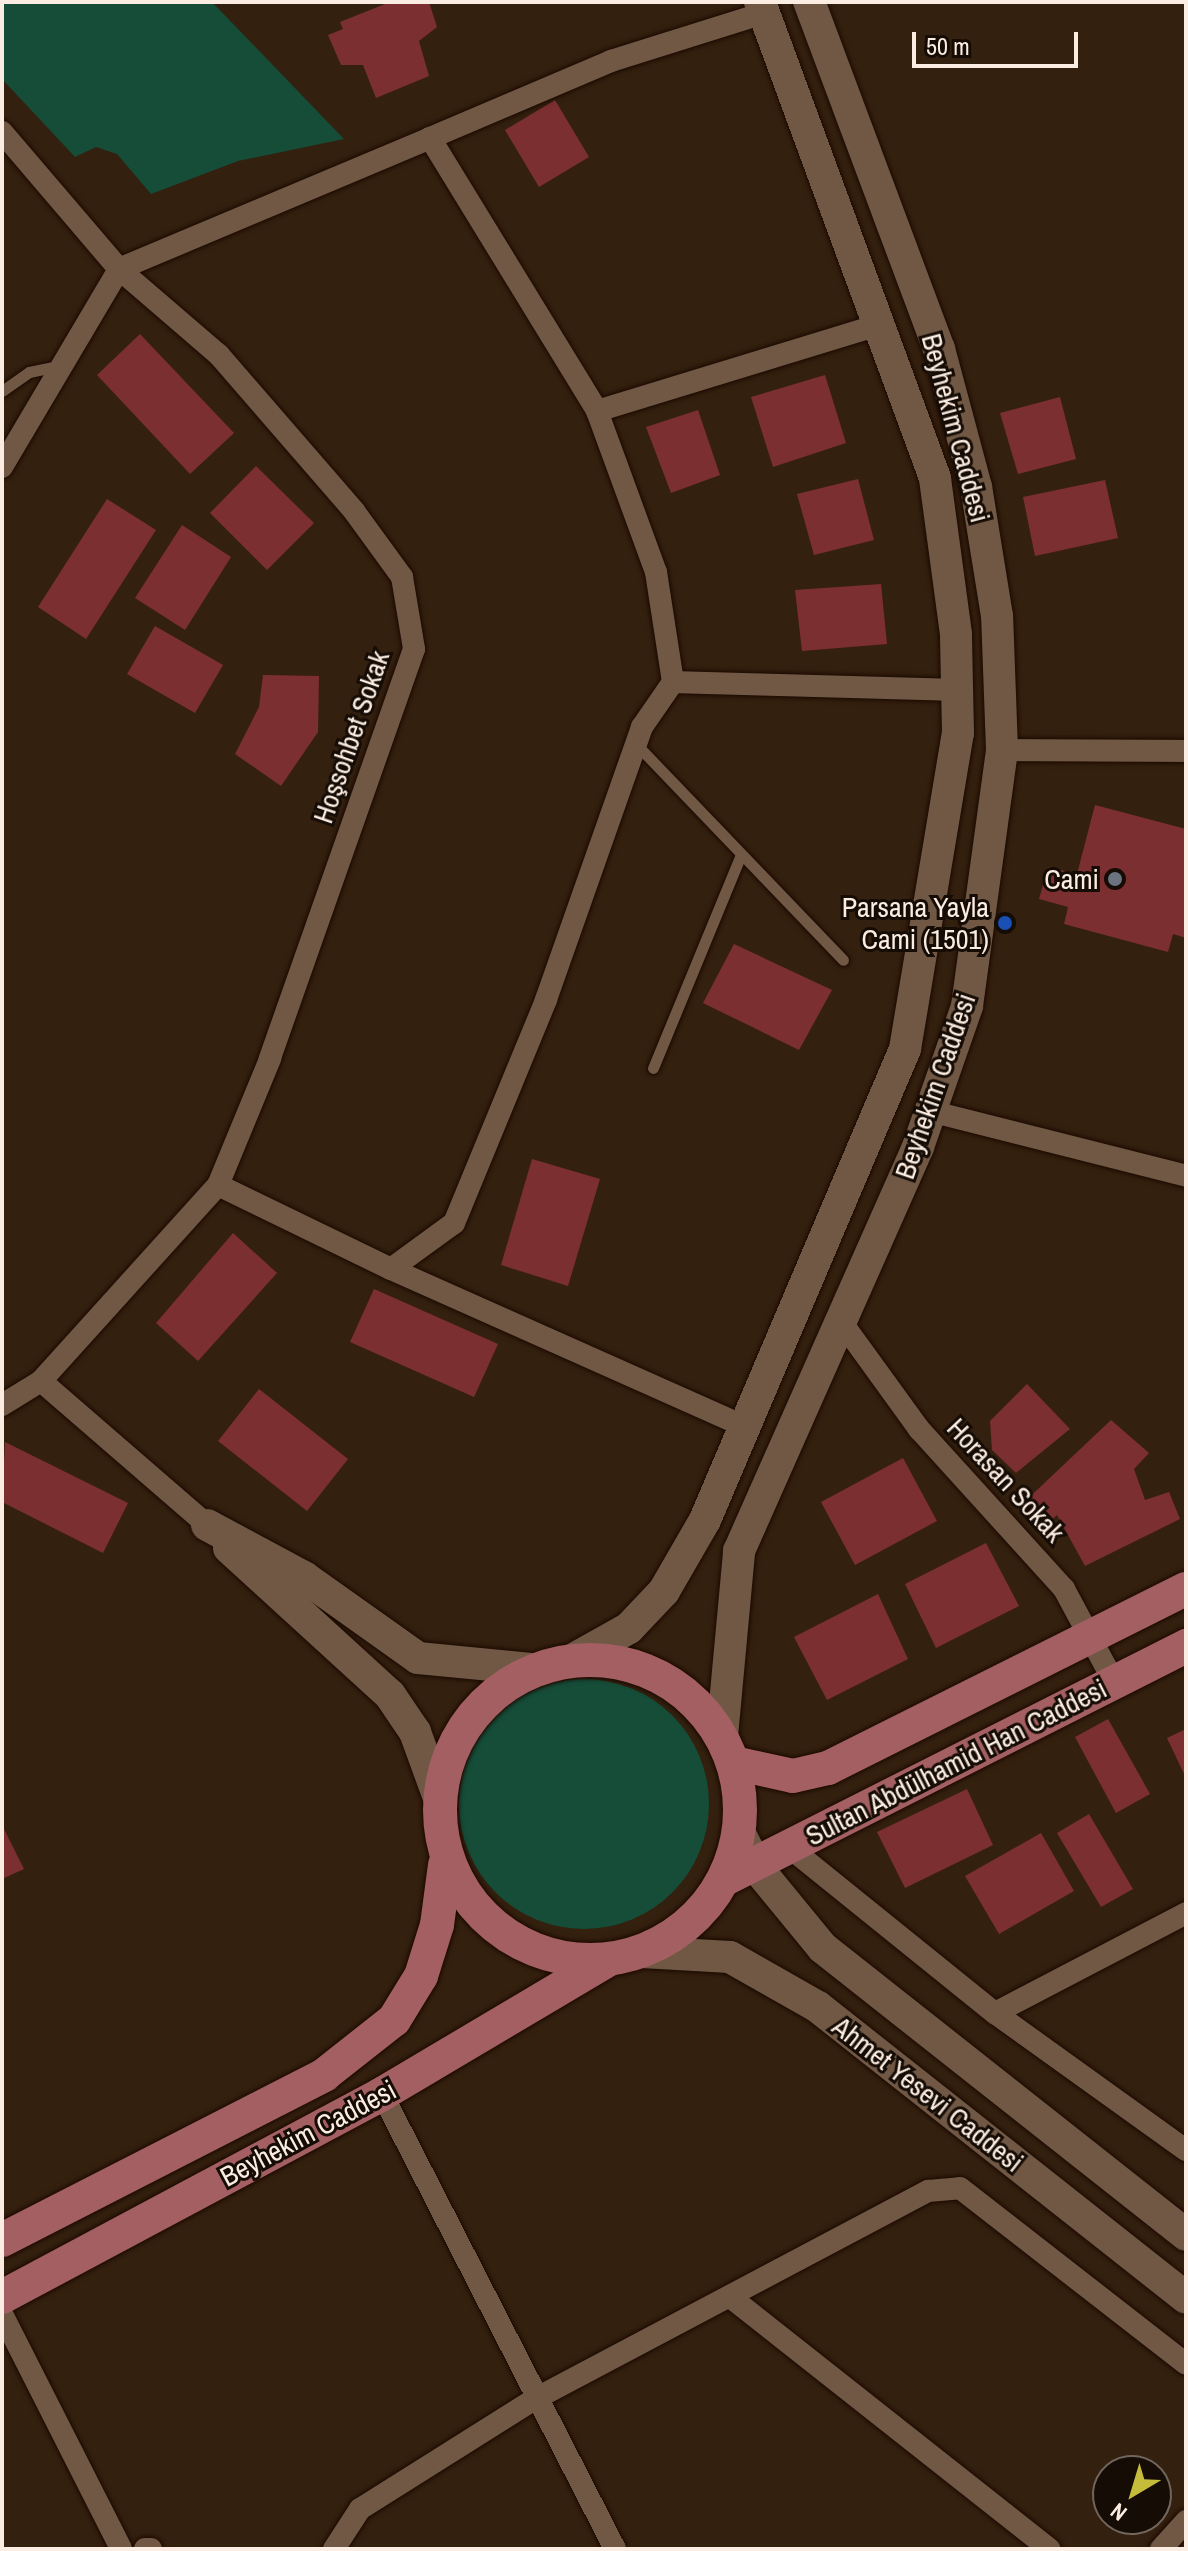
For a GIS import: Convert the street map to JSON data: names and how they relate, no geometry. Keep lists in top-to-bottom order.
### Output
{
  "streets": {
    "main road": ["Beyhekim Caddesi", "Sultan Abdülhamid Han Caddesi", "Ahmet Yesevi Caddesi"],
    "street": ["Hoşsohbet Sokak", "Horasan Sokak"]
  },
  "crossings": [
    ["Beyhekim Caddesi", "Horasan Sokak"],
    ["Beyhekim Caddesi", "Sultan Abdülhamid Han Caddesi"],
    ["Horasan Sokak", "Sultan Abdülhamid Han Caddesi"],
    ["Sultan Abdülhamid Han Caddesi", "Ahmet Yesevi Caddesi"]
  ],
  "places": ["Cami", "Parsana Yayla Cami (1501)"],
  "scale_bar": "50 m",
  "north": "bottom left"
}
